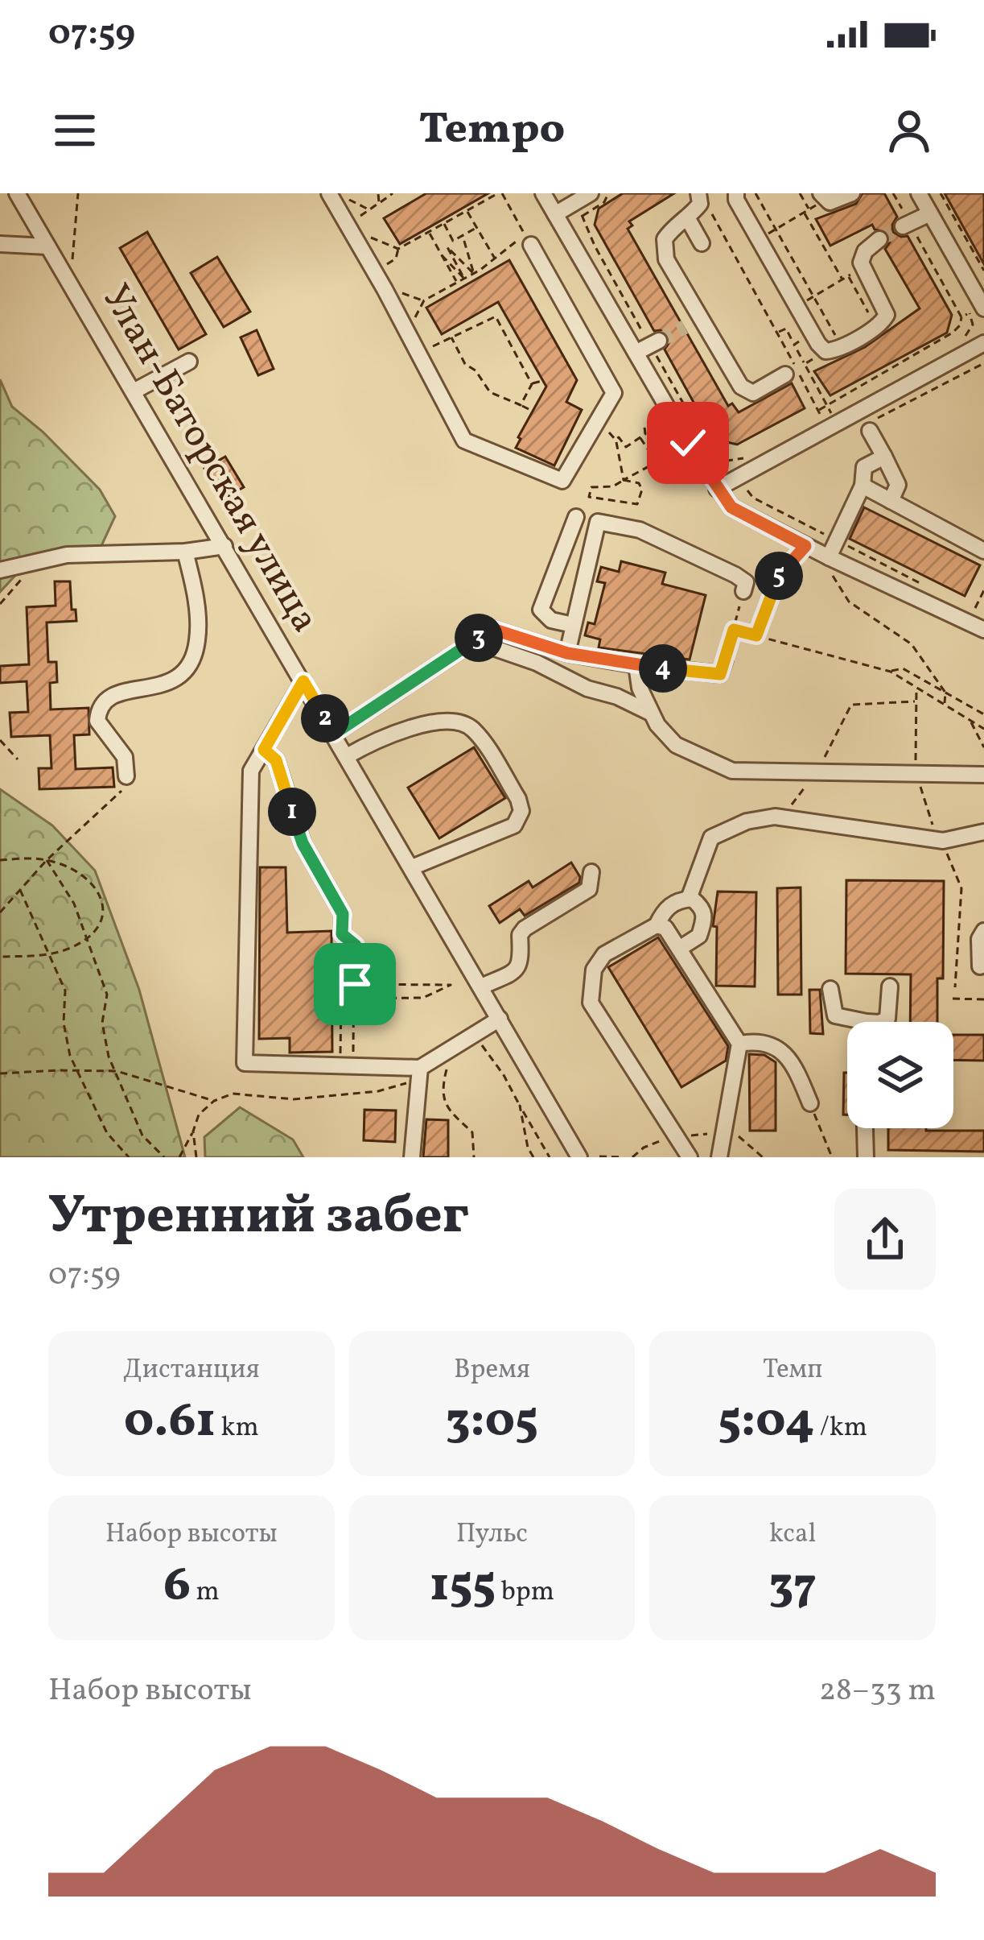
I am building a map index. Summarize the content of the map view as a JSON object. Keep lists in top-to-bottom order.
{
  "streets": {
    "street": ["Улан-Баторская улица"]
  },
  "page": {
    "status": "07:59",
    "header": "Tempo",
    "pins": [
      "5",
      "3",
      "4",
      "2",
      "1"
    ],
    "heading": ["Утренний забег", "07:59"],
    "stats": [
      ["Дистанция", "0.61 km"],
      ["Время", "3:05"],
      ["Темп", "5:04 /km"],
      ["Набор высоты", "6 m"],
      ["Пульс", "155 bpm"],
      ["kcal", "37"]
    ],
    "chart": ["Набор высоты", "28–33 m"]
  }
}
